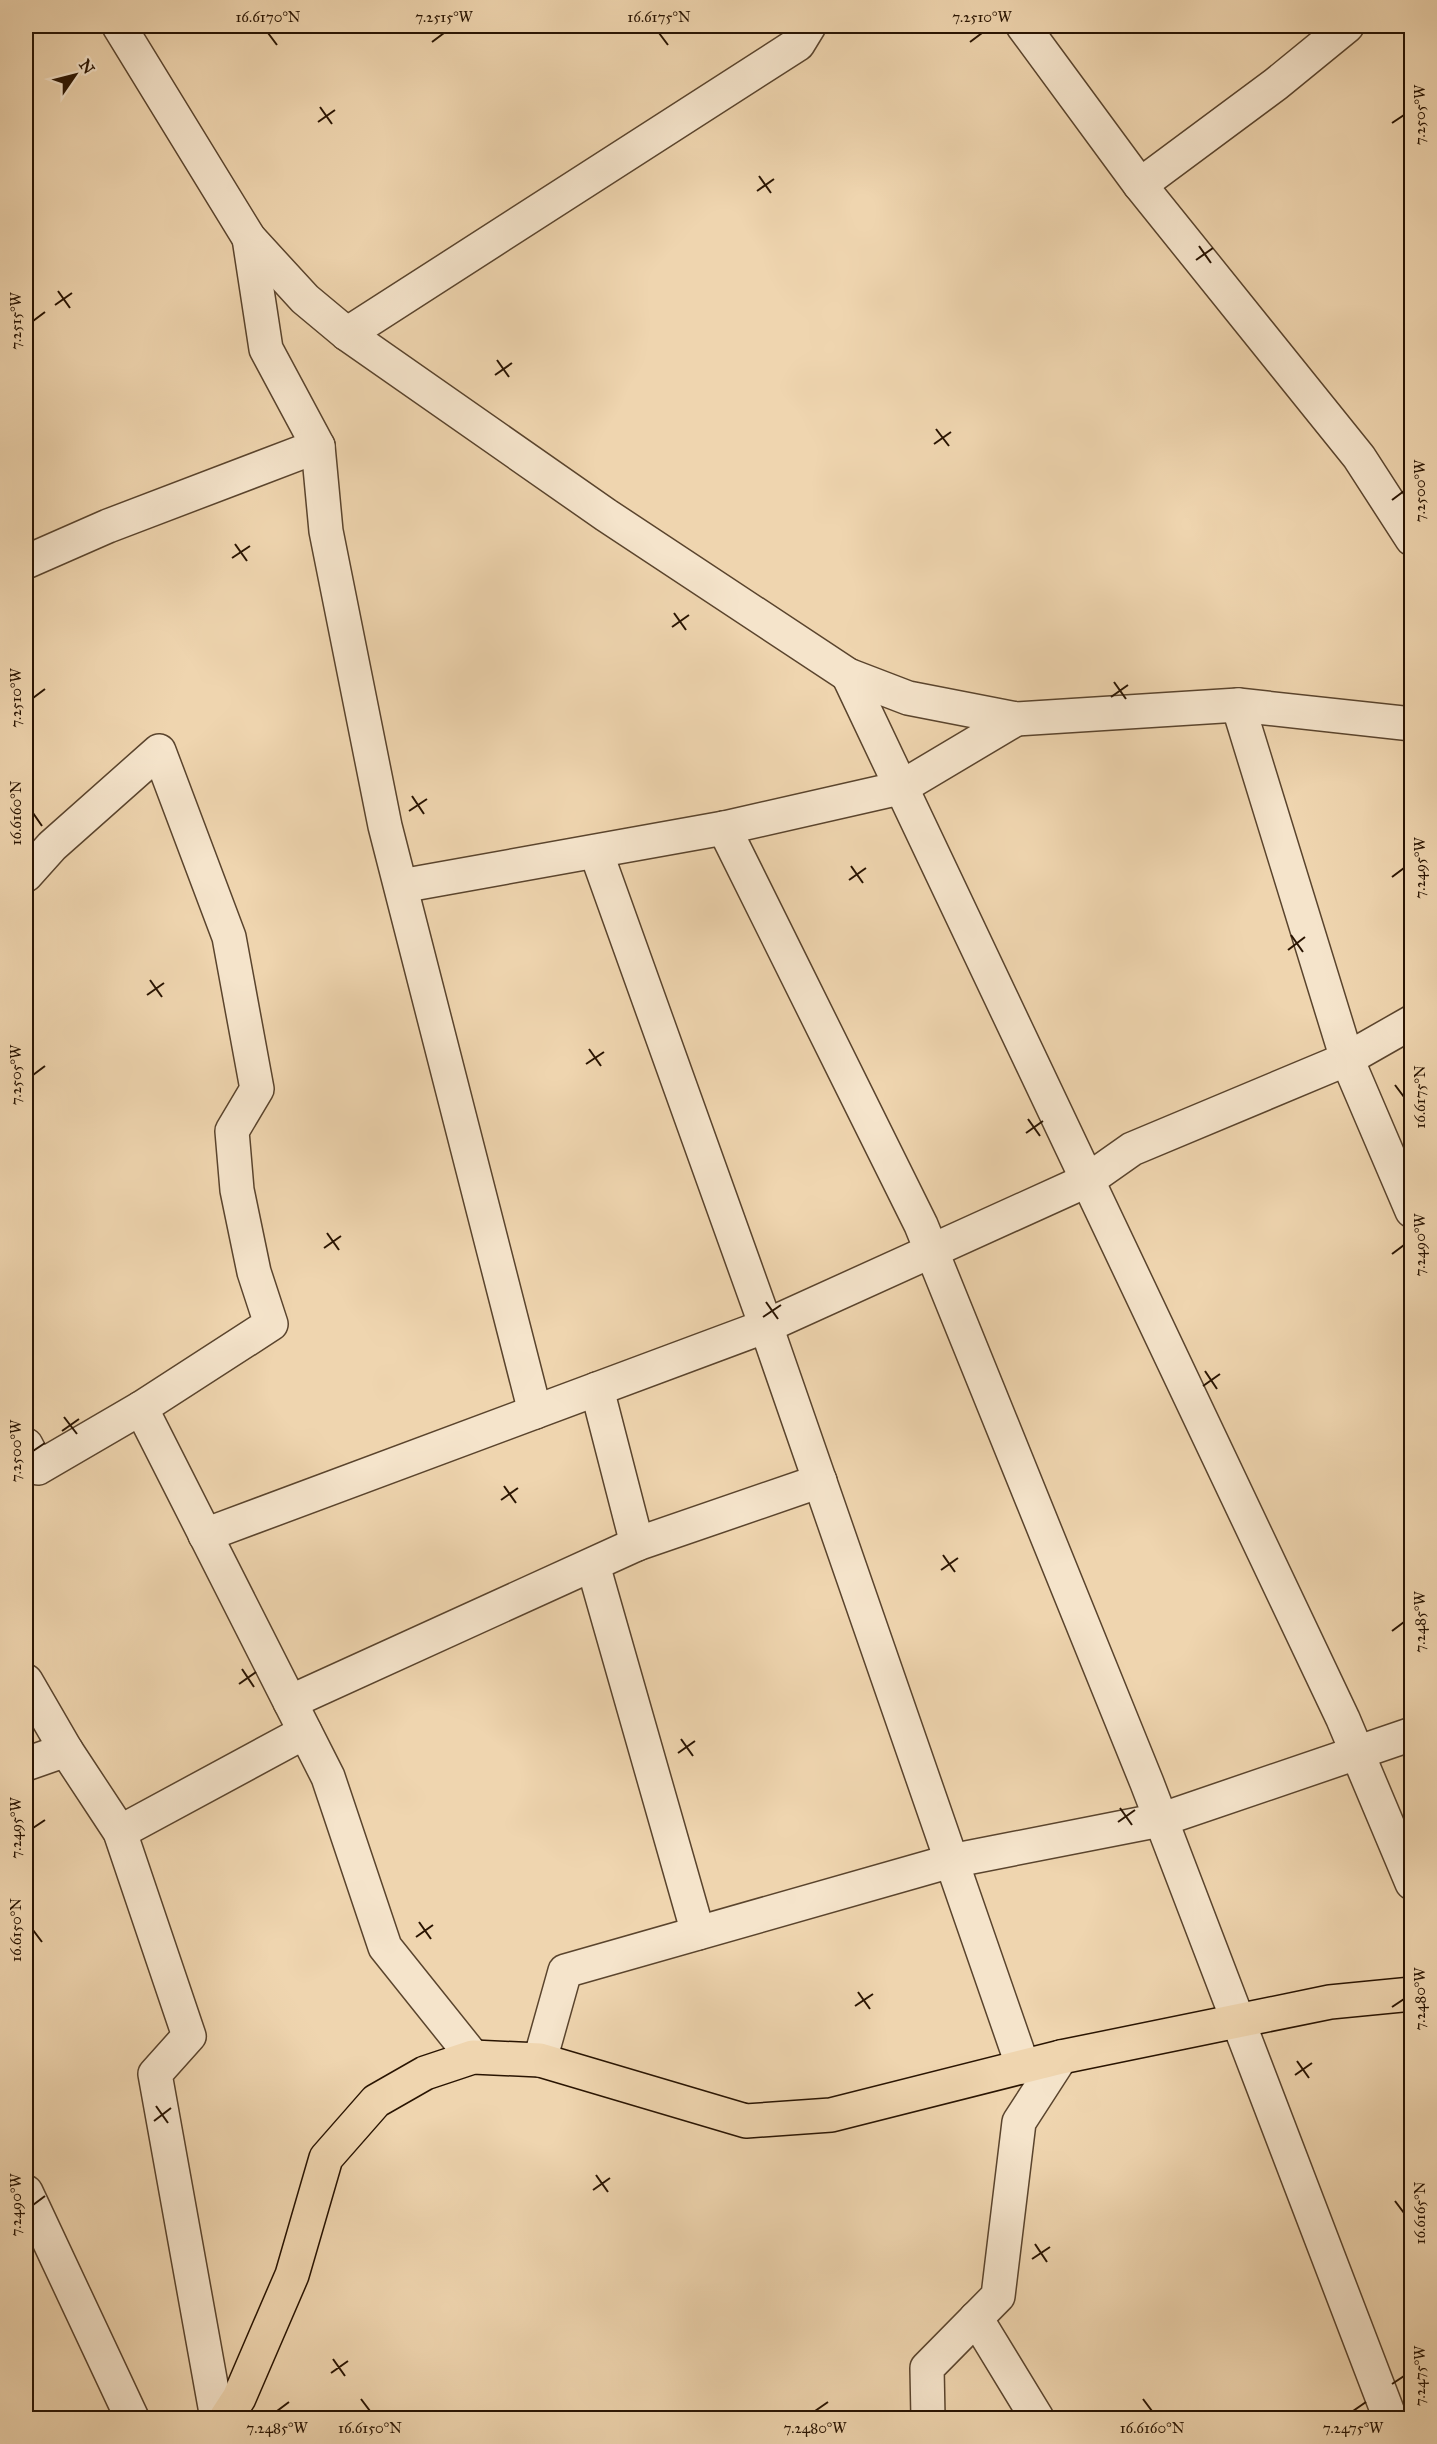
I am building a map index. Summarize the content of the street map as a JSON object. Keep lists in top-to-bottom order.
{
  "north": "top right",
  "coordinates": [
    "16.6170°N",
    "7.2515°W",
    "16.6175°N",
    "7.2510°W",
    "7.2505°W",
    "7.2500°W",
    "16.6160°N",
    "7.2495°W",
    "7.2490°W",
    "7.2485°W",
    "16.6150°N",
    "7.2480°W",
    "16.6165°N",
    "7.2475°W"
  ]
}
